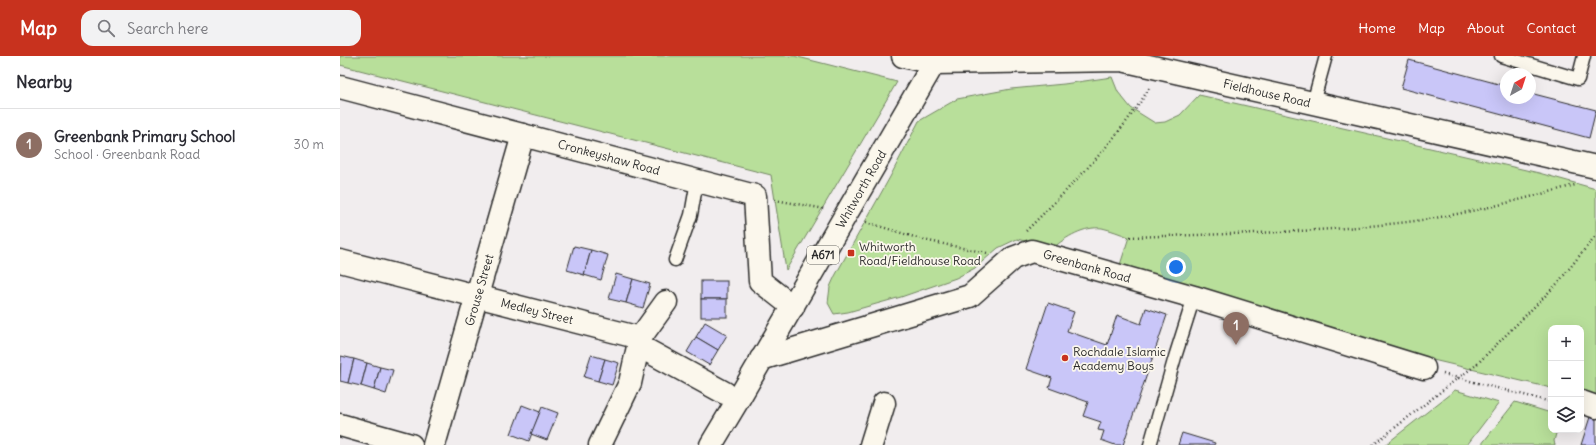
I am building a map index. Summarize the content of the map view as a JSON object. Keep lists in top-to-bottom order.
{
  "streets": {
    "street": [
      "Fieldhouse Road",
      "Cronkeyshaw Road",
      "Whitworth Road",
      "A671",
      "Greenbank Road",
      "Grouse Street",
      "Medley Street"
    ]
  },
  "crossings": [
    ["Fieldhouse Road", "Whitworth Road"],
    ["Cronkeyshaw Road", "Grouse Street"],
    ["Whitworth Road", "Greenbank Road"],
    ["Grouse Street", "Medley Street"]
  ],
  "places": {
    "transit": ["Whitworth Road/Fieldhouse Road"],
    "other": ["Rochdale Islamic Academy Boys"]
  },
  "north": "top right",
  "page": {
    "header": "Map",
    "search": "Search here",
    "nav": [
      "Home",
      "Map",
      "About",
      "Contact"
    ],
    "heading": "Nearby",
    "list": [
      {
        "mark": "1",
        "name": "Greenbank Primary School",
        "note": "School · Greenbank Road",
        "value": "30 m"
      }
    ],
    "pins": "1",
    "map_buttons": ["+", "−"]
  }
}
